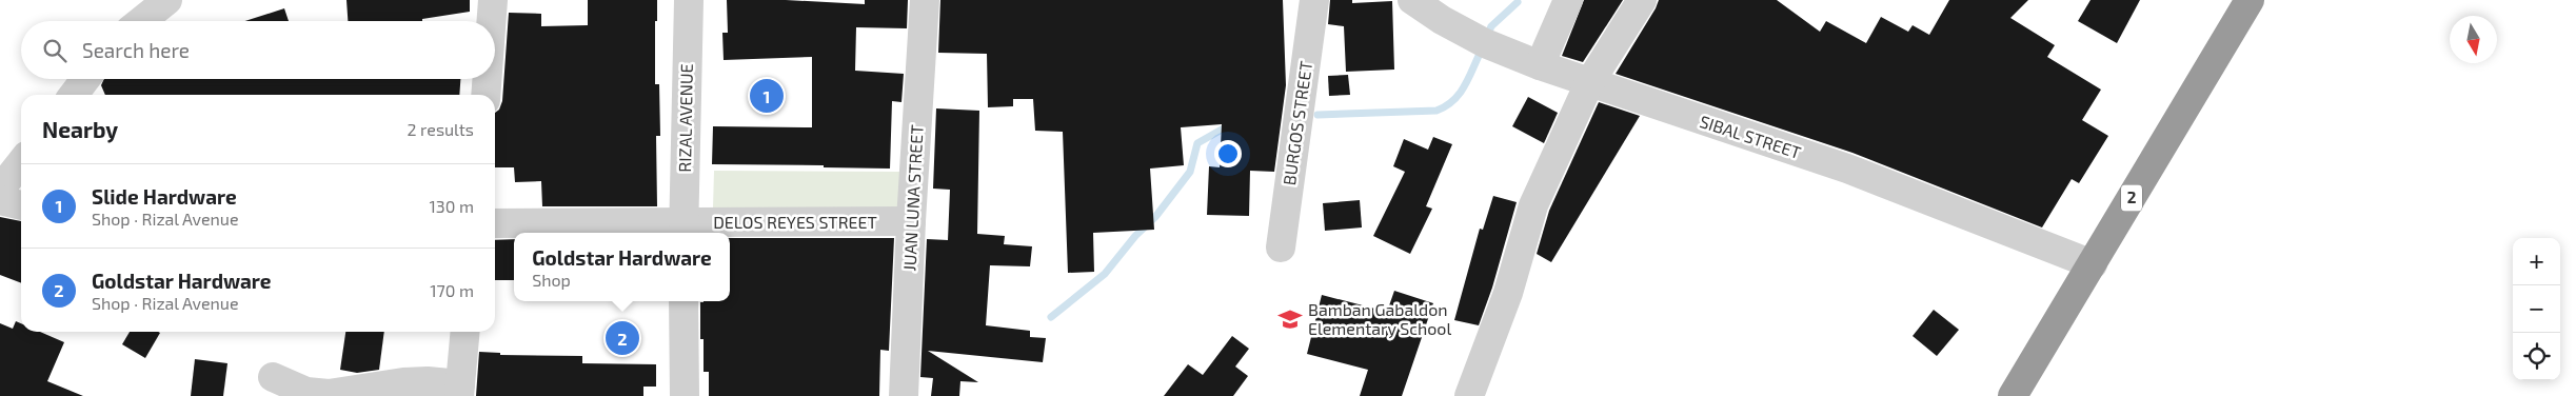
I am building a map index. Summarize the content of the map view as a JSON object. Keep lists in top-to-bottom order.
{
  "streets": {
    "highway": ["2"],
    "street": [
      "RIZAL AVENUE",
      "BURGOS STREET",
      "SIBAL STREET",
      "JUAN LUNA STREET",
      "DELOS REYES STREET"
    ]
  },
  "crossings": [
    ["RIZAL AVENUE", "DELOS REYES STREET"],
    ["SIBAL STREET", "2"],
    ["JUAN LUNA STREET", "DELOS REYES STREET"]
  ],
  "places": {
    "school or university": ["Bamban Gabaldon Elementary School"]
  },
  "north": "bottom",
  "page": {
    "search": "Search here",
    "pins": ["1", "2"],
    "heading": ["Nearby", "2 results"],
    "list": [
      {
        "mark": "1",
        "name": "Slide Hardware",
        "note": "Shop · Rizal Avenue",
        "value": "130 m"
      },
      {
        "mark": "2",
        "name": "Goldstar Hardware",
        "note": "Shop · Rizal Avenue",
        "value": "170 m"
      }
    ],
    "popup": ["Goldstar Hardware", "Shop"],
    "map_buttons": ["+", "−"]
  }
}
